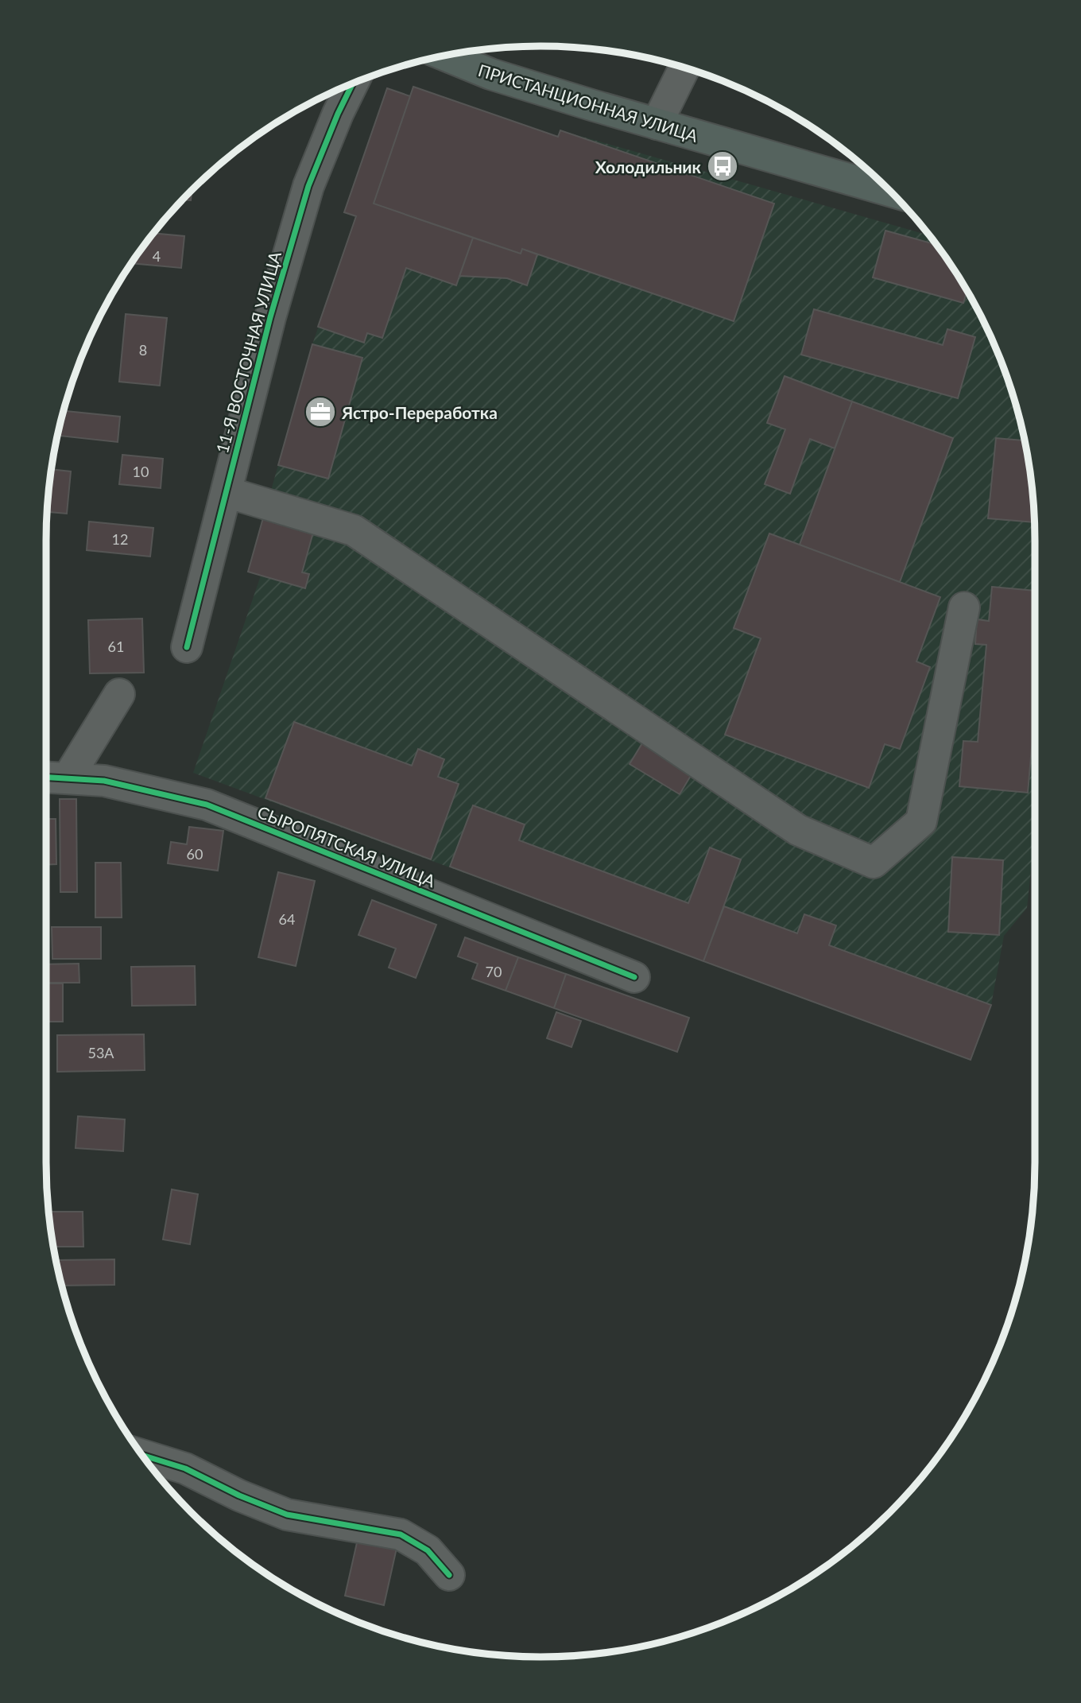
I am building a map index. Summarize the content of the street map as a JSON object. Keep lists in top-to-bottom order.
{
  "streets": {
    "main road": ["ПРИСТАНЦИОННАЯ УЛИЦА"],
    "street": ["11-Я ВОСТОЧНАЯ УЛИЦА", "СЫРОПЯТСКАЯ УЛИЦА"]
  },
  "places": {
    "bus stop": ["Холодильник"],
    "office": ["Ястро-Переработка"]
  },
  "house_numbers": [
    "4",
    "8",
    "10",
    "12",
    "61",
    "60",
    "64",
    "70",
    "53А"
  ]
}
